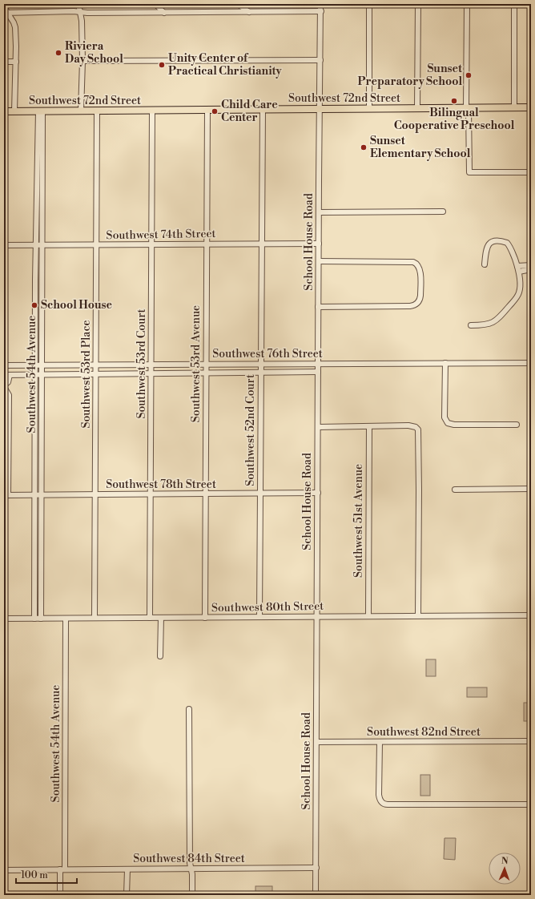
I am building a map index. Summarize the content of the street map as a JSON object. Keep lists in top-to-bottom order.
{
  "streets": {
    "main road": ["Southwest 72nd Street"],
    "street": [
      "Southwest 74th Street",
      "School House Road",
      "Southwest 76th Street",
      "Southwest 53rd Court",
      "Southwest 53rd Avenue",
      "Southwest 54th Avenue",
      "Southwest 53rd Place",
      "Southwest 52nd Court",
      "Southwest 78th Street",
      "Southwest 51st Avenue",
      "Southwest 80th Street",
      "Southwest 82nd Street",
      "Southwest 84th Street"
    ]
  },
  "crossings": [
    ["Southwest 72nd Street", "School House Road"],
    ["Southwest 72nd Street", "Southwest 53rd Court"],
    ["Southwest 72nd Street", "Southwest 53rd Avenue"],
    ["Southwest 72nd Street", "Southwest 54th Avenue"],
    ["Southwest 72nd Street", "Southwest 53rd Place"],
    ["Southwest 72nd Street", "Southwest 52nd Court"],
    ["Southwest 74th Street", "School House Road"],
    ["Southwest 74th Street", "Southwest 53rd Court"],
    ["Southwest 74th Street", "Southwest 53rd Avenue"],
    ["Southwest 74th Street", "Southwest 54th Avenue"],
    ["Southwest 74th Street", "Southwest 53rd Place"],
    ["Southwest 74th Street", "Southwest 52nd Court"],
    ["School House Road", "Southwest 76th Street"],
    ["School House Road", "Southwest 78th Street"],
    ["School House Road", "Southwest 80th Street"],
    ["School House Road", "Southwest 82nd Street"],
    ["School House Road", "Southwest 84th Street"],
    ["Southwest 76th Street", "Southwest 53rd Court"],
    ["Southwest 76th Street", "Southwest 53rd Avenue"],
    ["Southwest 76th Street", "Southwest 54th Avenue"],
    ["Southwest 76th Street", "Southwest 53rd Place"],
    ["Southwest 76th Street", "Southwest 52nd Court"],
    ["Southwest 53rd Court", "Southwest 78th Street"],
    ["Southwest 53rd Court", "Southwest 80th Street"],
    ["Southwest 53rd Avenue", "Southwest 78th Street"],
    ["Southwest 53rd Avenue", "Southwest 80th Street"],
    ["Southwest 54th Avenue", "Southwest 78th Street"],
    ["Southwest 54th Avenue", "Southwest 80th Street"],
    ["Southwest 54th Avenue", "Southwest 84th Street"],
    ["Southwest 53rd Place", "Southwest 78th Street"],
    ["Southwest 53rd Place", "Southwest 80th Street"],
    ["Southwest 52nd Court", "Southwest 78th Street"],
    ["Southwest 52nd Court", "Southwest 80th Street"],
    ["Southwest 51st Avenue", "Southwest 80th Street"]
  ],
  "places": [
    "Riviera Day School",
    "Unity Center of Practical Christianity",
    "Sunset Preparatory School",
    "Bilingual Cooperative Preschool",
    "Child Care Center",
    "Sunset Elementary School",
    "School House"
  ],
  "scale_bar": "100 m",
  "north": "top"
}
